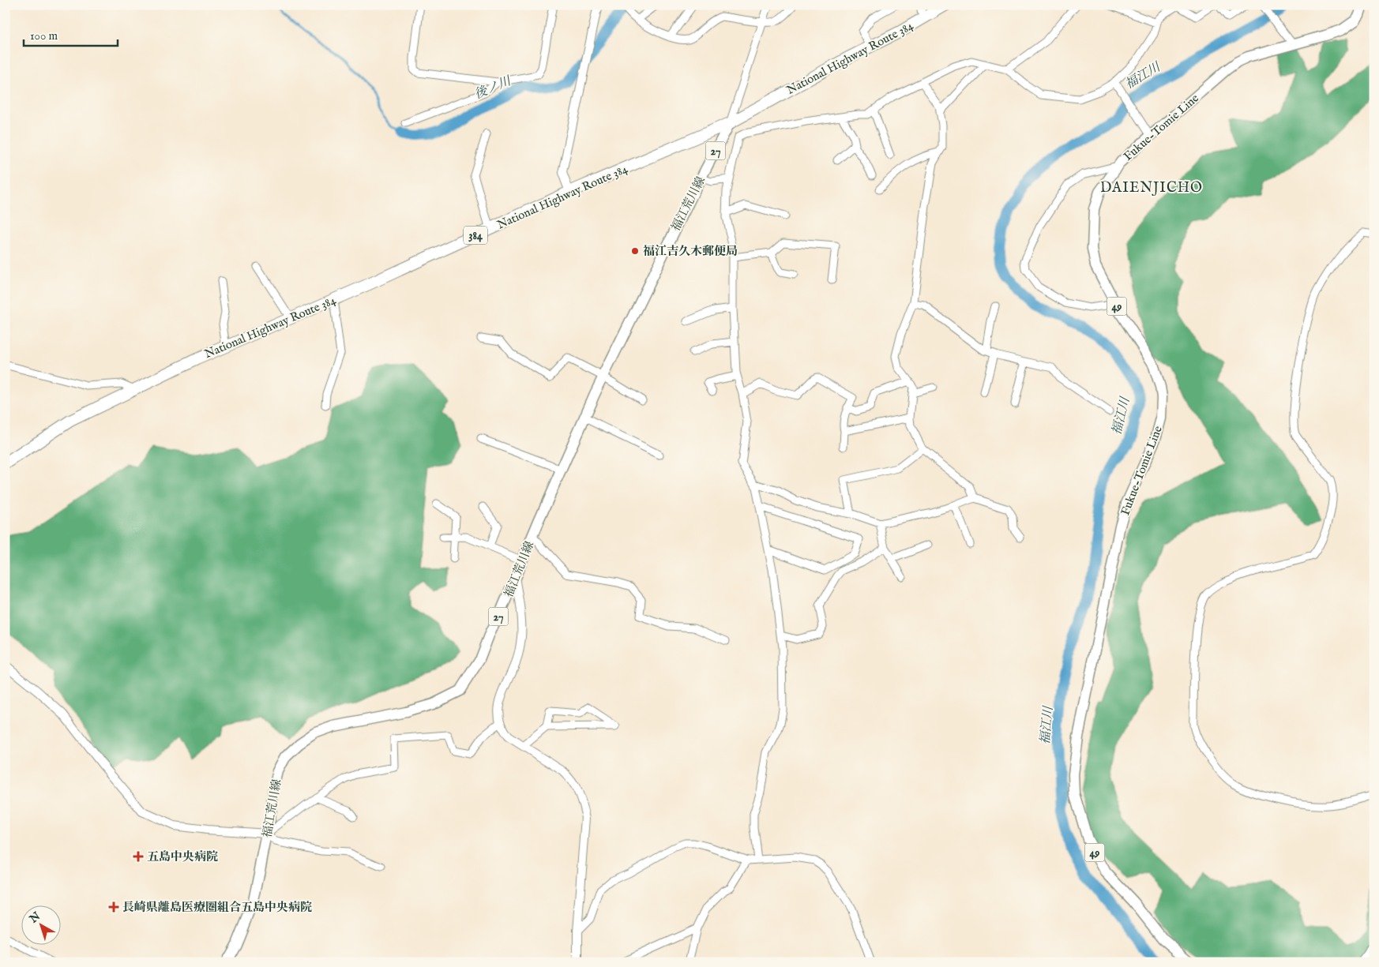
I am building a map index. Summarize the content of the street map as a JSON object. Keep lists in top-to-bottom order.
{
  "streets": {
    "highway": ["National Highway Route 384", "384"],
    "main road": [
      "Fukue-Tomie Line",
      "27",
      "福江荒川線",
      "49"
    ]
  },
  "crossings": [
    ["National Highway Route 384", "福江荒川線"]
  ],
  "districts": ["DAIENJICHO"],
  "water": ["福江川", "後ノ川"],
  "places": {
    "other": ["福江吉久木郵便局"],
    "health": ["五島中央病院", "長崎県離島医療圏組合五島中央病院"]
  },
  "scale_bar": "100 m",
  "north": "top left"
}
